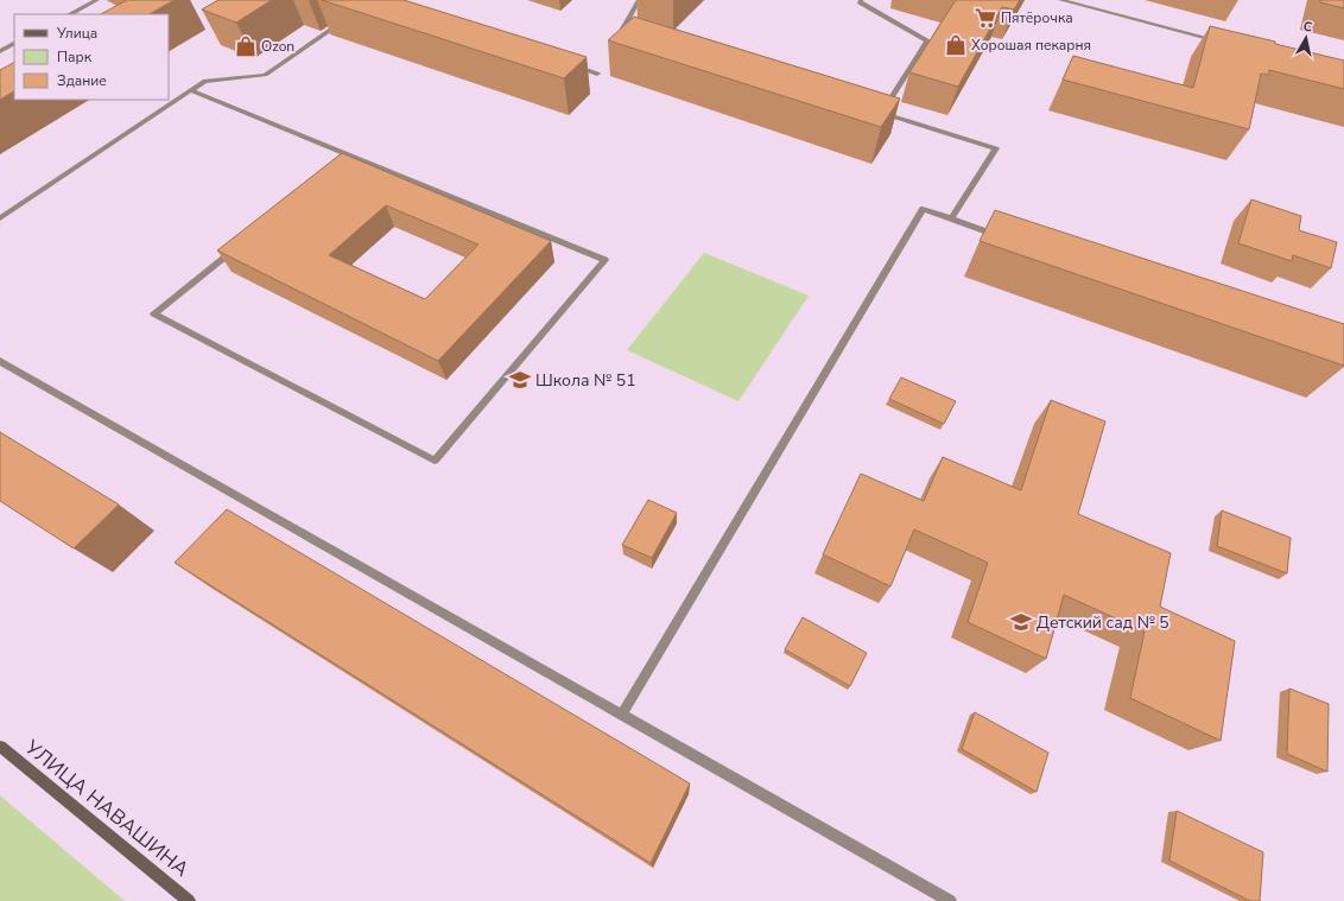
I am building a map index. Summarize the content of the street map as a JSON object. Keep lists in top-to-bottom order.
{
  "streets": {
    "main road": ["УЛИЦА НАВАШИНА"]
  },
  "places": {
    "supermarket": ["Пятёрочка"],
    "shop": ["Хорошая пекарня", "Ozon"],
    "school or university": ["Школа № 51", "Детский сад № 5"]
  },
  "legend": ["Улица", "Парк", "Здание"],
  "north": "top"
}
